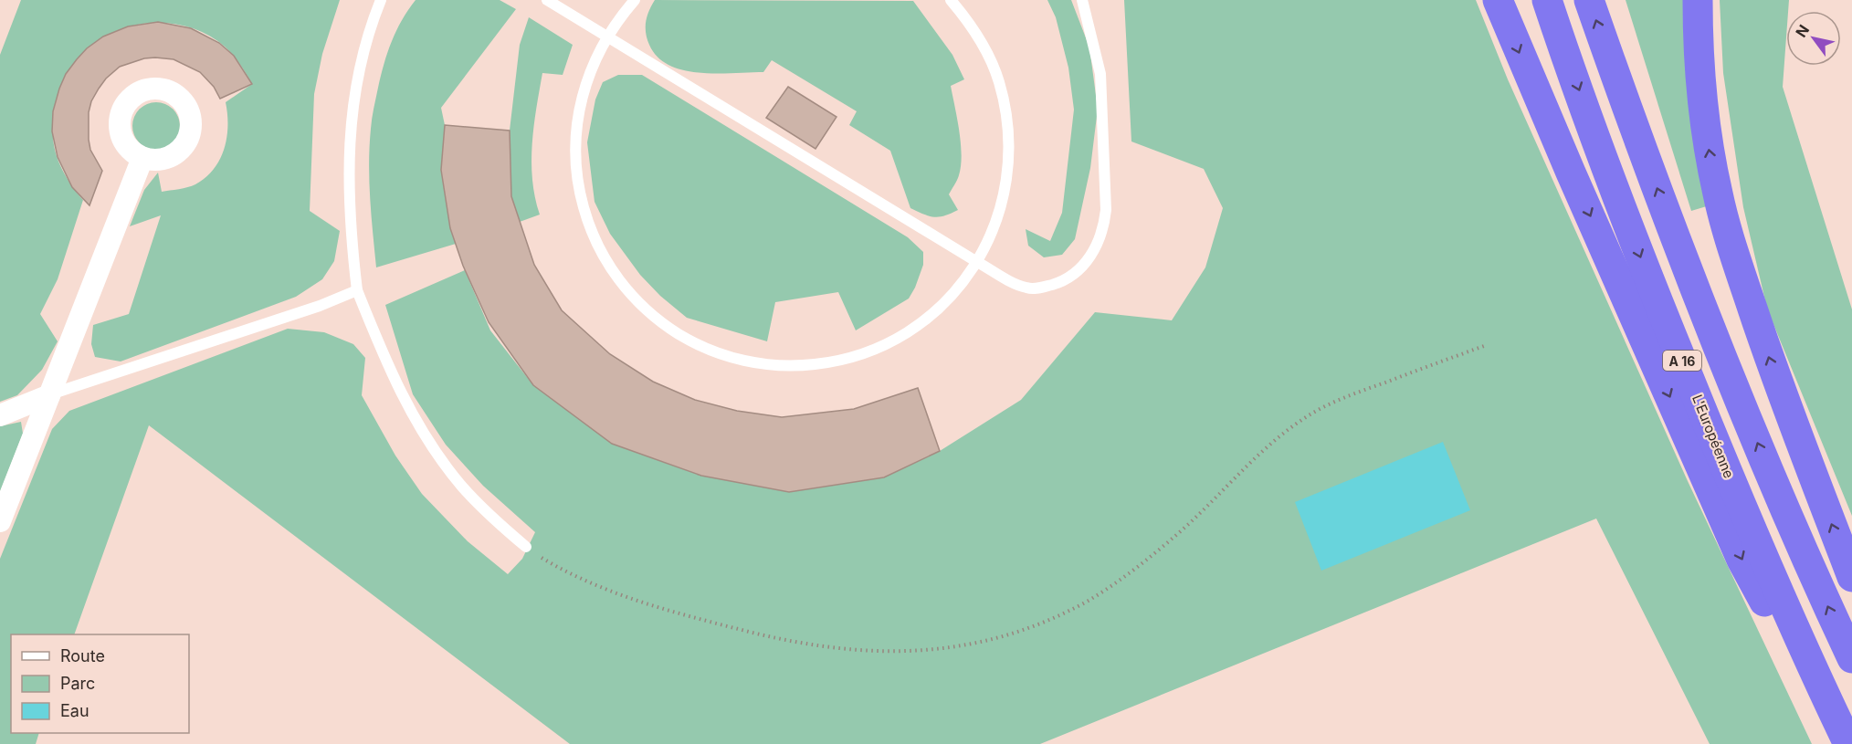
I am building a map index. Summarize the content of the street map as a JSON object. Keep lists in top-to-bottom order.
{
  "streets": {
    "highway": ["A 16", "L'Européenne"]
  },
  "legend": ["Route", "Parc", "Eau"],
  "north": "top left"
}
